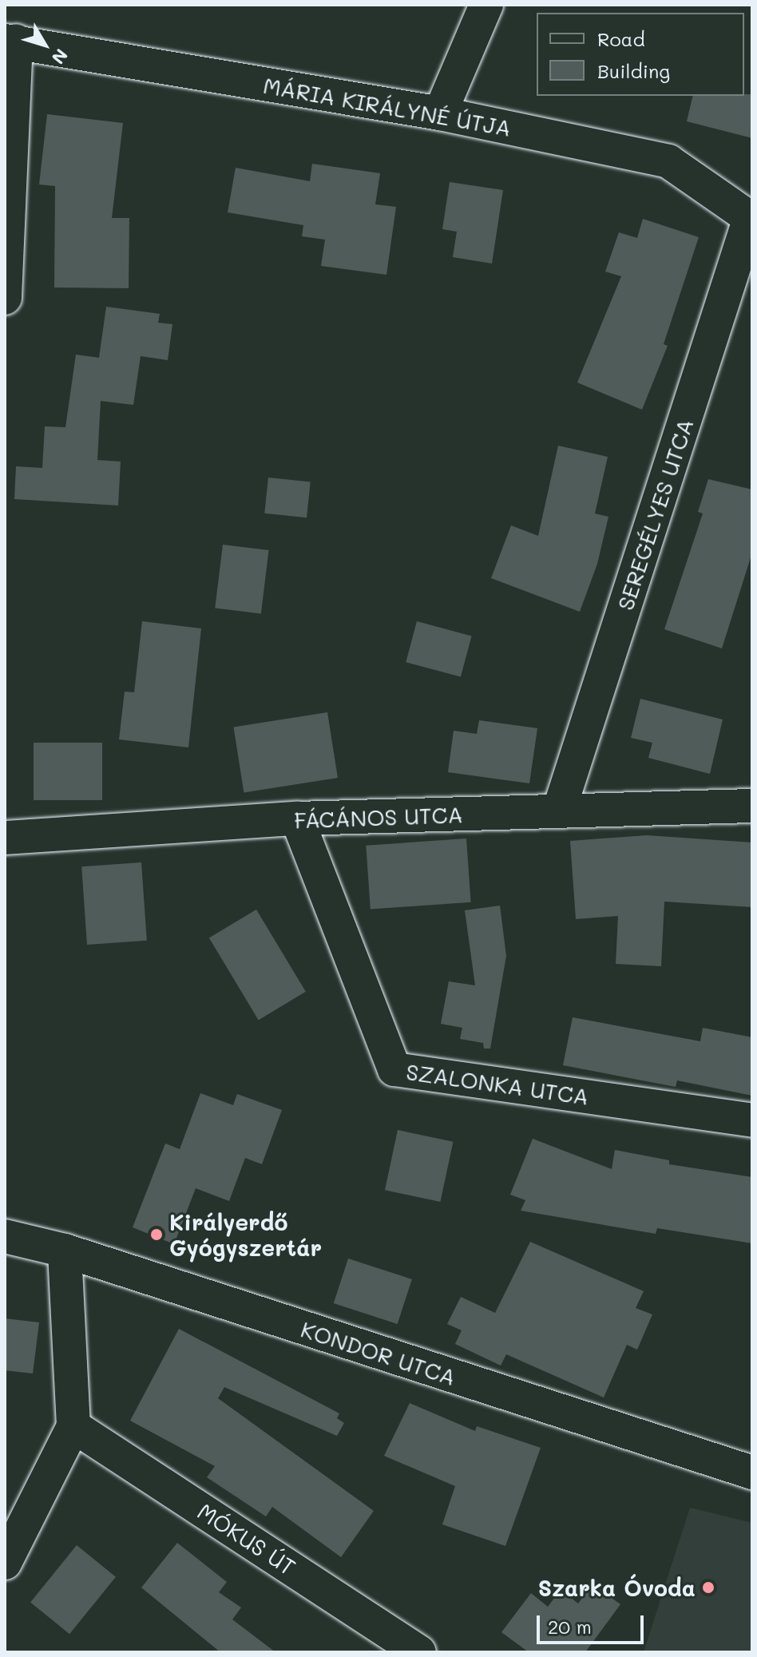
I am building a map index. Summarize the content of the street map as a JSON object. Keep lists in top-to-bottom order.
{
  "streets": {
    "street": [
      "MÁRIA KIRÁLYNÉ ÚTJA",
      "SEREGÉLYES UTCA",
      "FÁCÁNOS UTCA",
      "SZALONKA UTCA",
      "KONDOR UTCA",
      "MÓKUS ÚT"
    ]
  },
  "crossings": [
    ["MÁRIA KIRÁLYNÉ ÚTJA", "SEREGÉLYES UTCA"],
    ["SEREGÉLYES UTCA", "FÁCÁNOS UTCA"],
    ["FÁCÁNOS UTCA", "SZALONKA UTCA"]
  ],
  "places": ["Királyerdő Gyógyszertár", "Szarka Óvoda"],
  "legend": ["Road", "Building"],
  "scale_bar": "20 m",
  "north": "bottom right"
}
